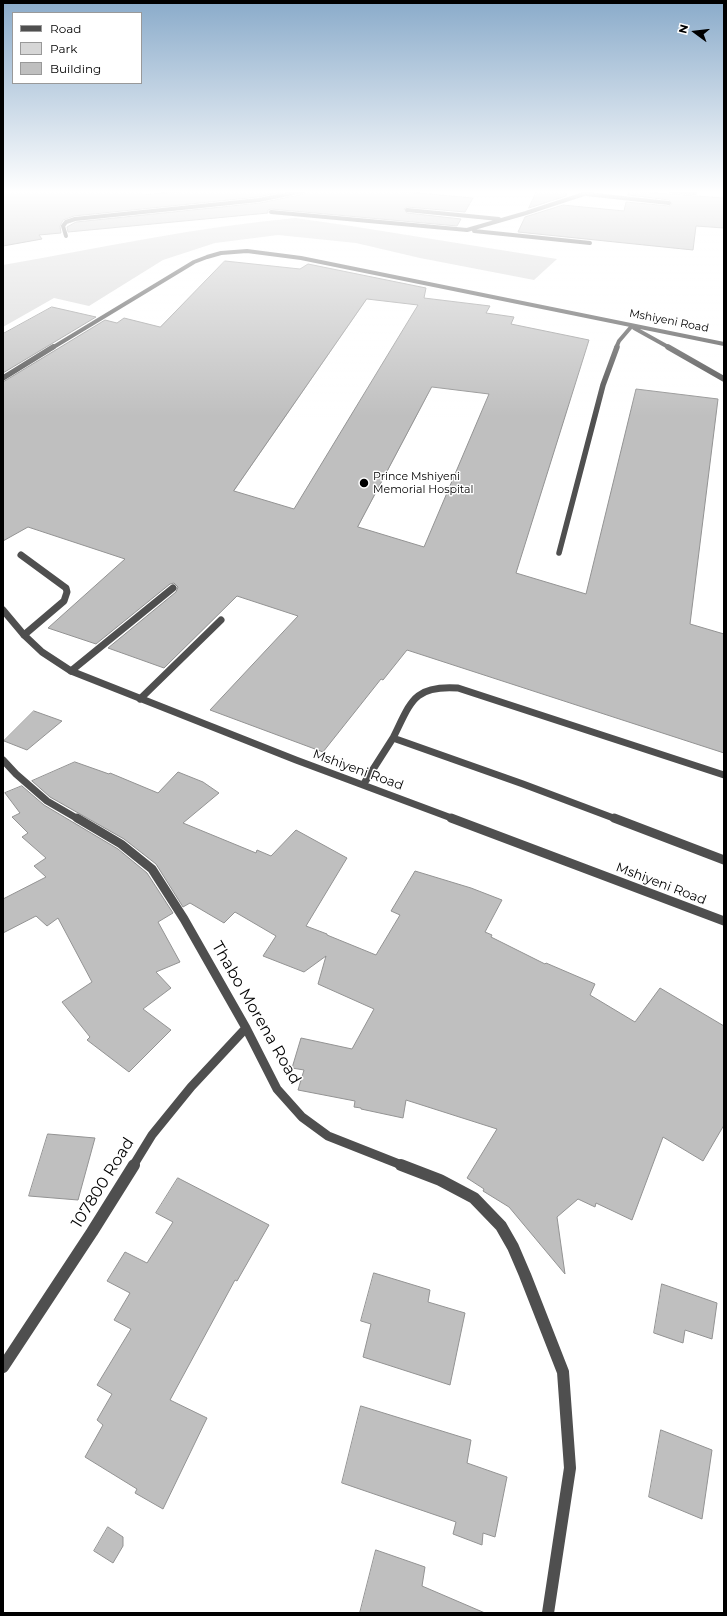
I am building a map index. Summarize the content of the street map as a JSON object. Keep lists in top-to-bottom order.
{
  "streets": {
    "street": ["Mshiyeni Road", "Thabo Morena Road", "107800 Road"]
  },
  "crossings": [
    ["Thabo Morena Road", "107800 Road"]
  ],
  "places": ["Prince Mshiyeni Memorial Hospital"],
  "legend": ["Road", "Park", "Building"],
  "north": "left"
}
